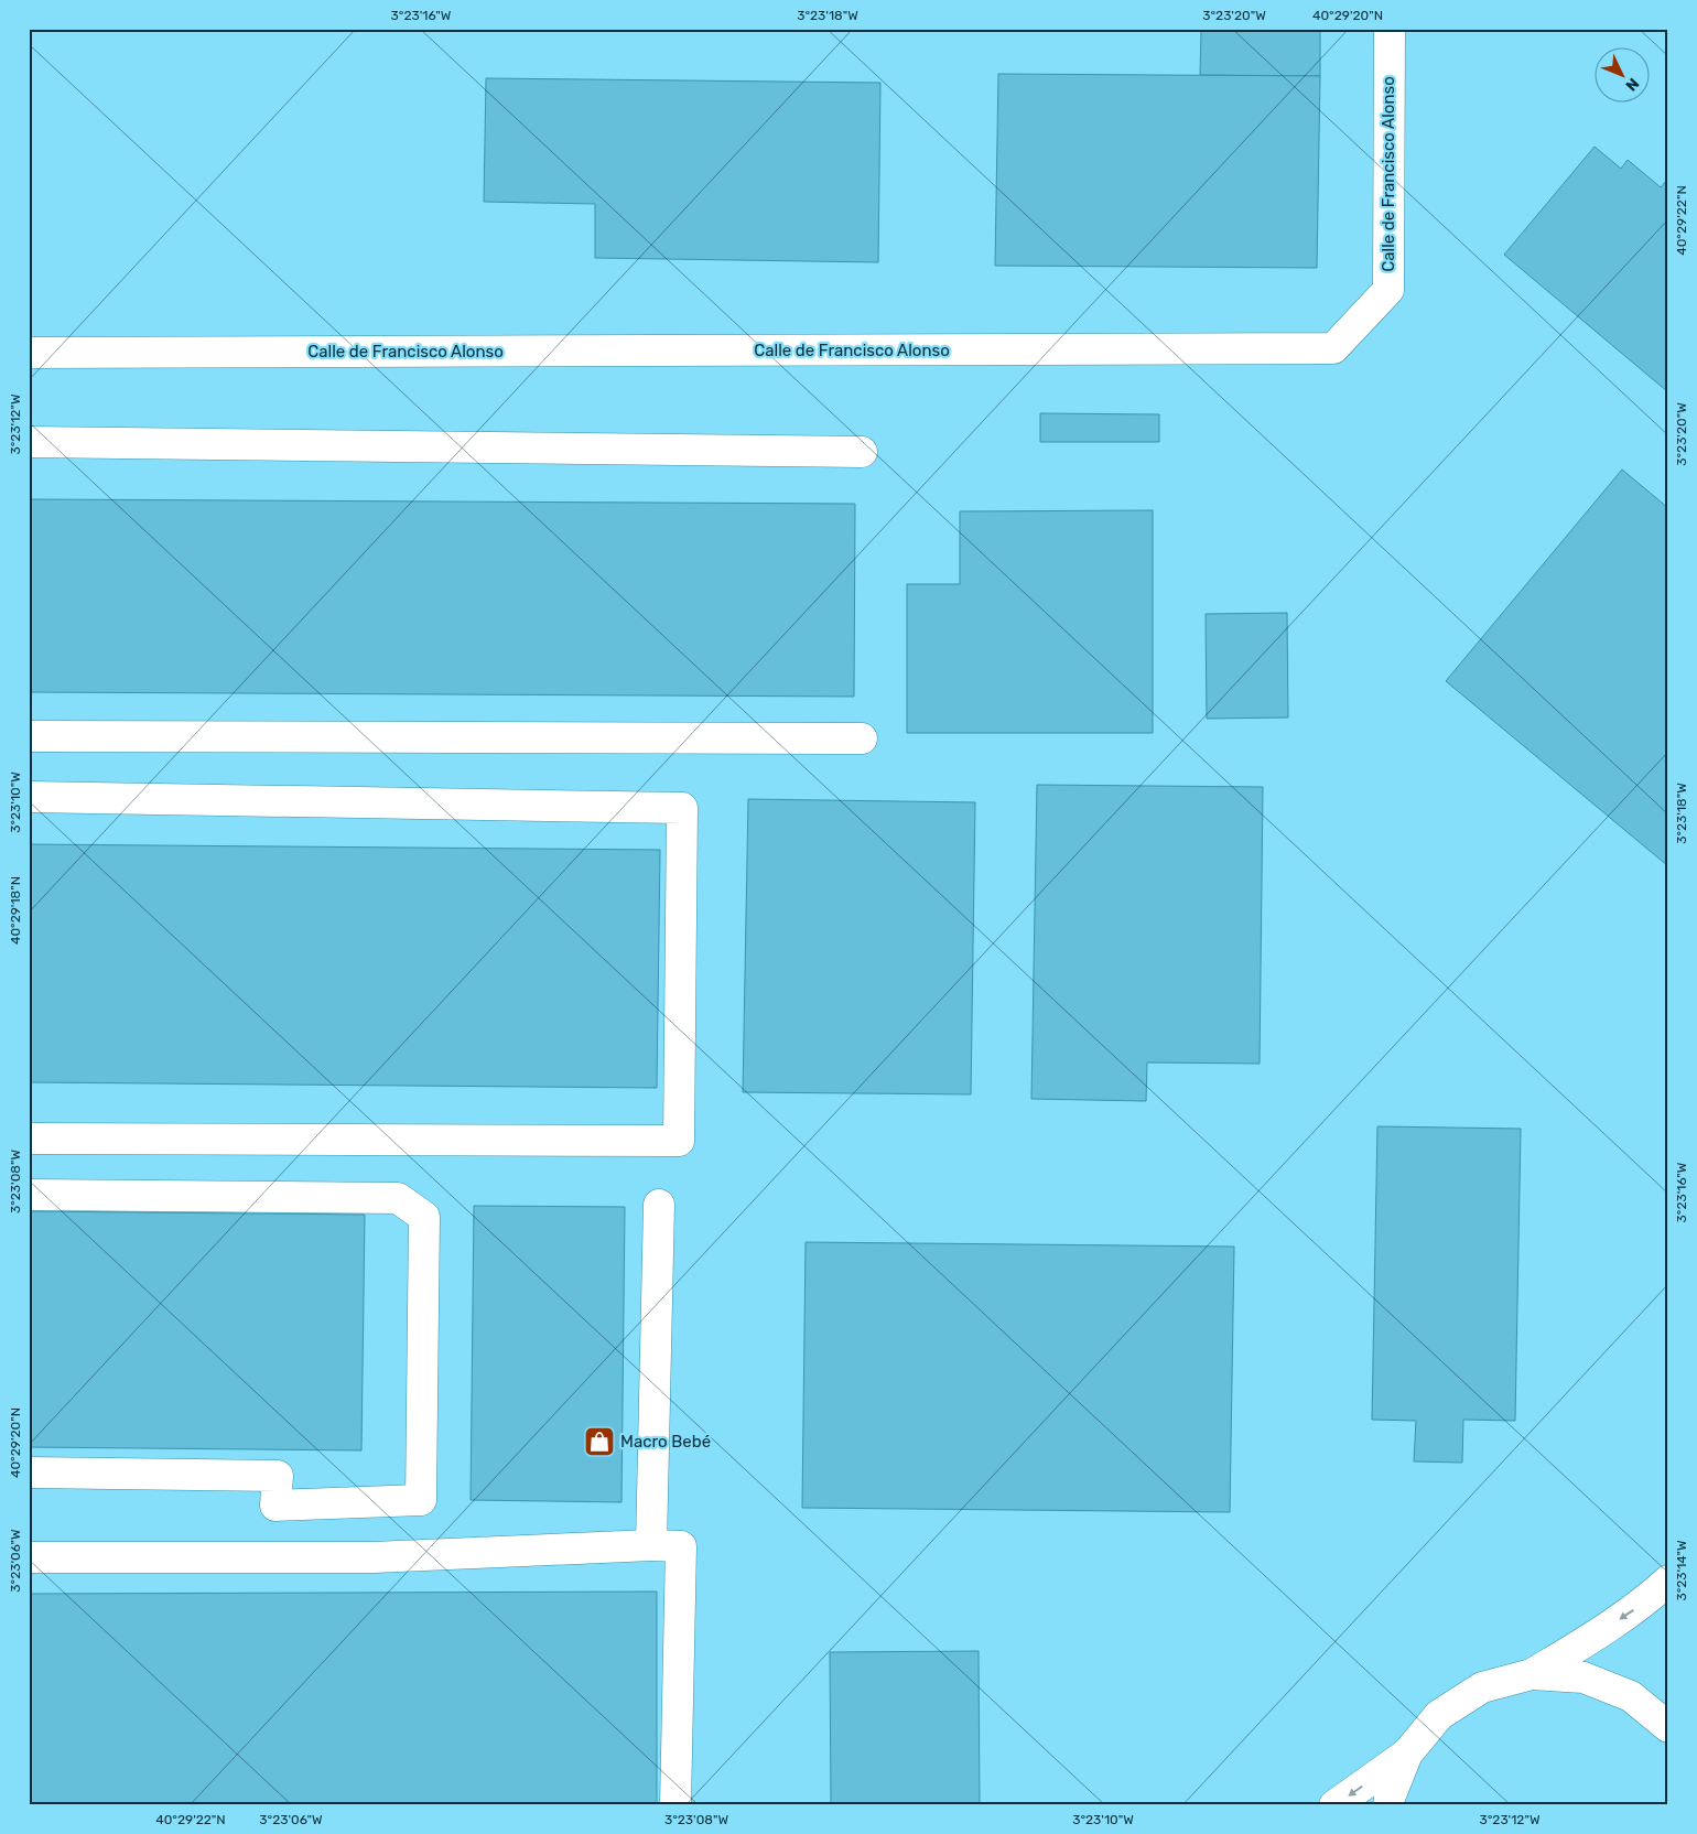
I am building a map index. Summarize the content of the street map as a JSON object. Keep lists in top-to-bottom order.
{
  "streets": {
    "street": ["Calle de Francisco Alonso"]
  },
  "places": {
    "shop": ["Macro Bebé"]
  },
  "north": "bottom right",
  "coordinates": [
    "3°23'16\"W",
    "3°23'18\"W",
    "3°23'20\"W",
    "40°29'20\"N",
    "40°29'22\"N",
    "3°23'12\"W",
    "3°23'10\"W",
    "40°29'18\"N",
    "3°23'08\"W",
    "3°23'06\"W",
    "3°23'14\"W"
  ]
}
